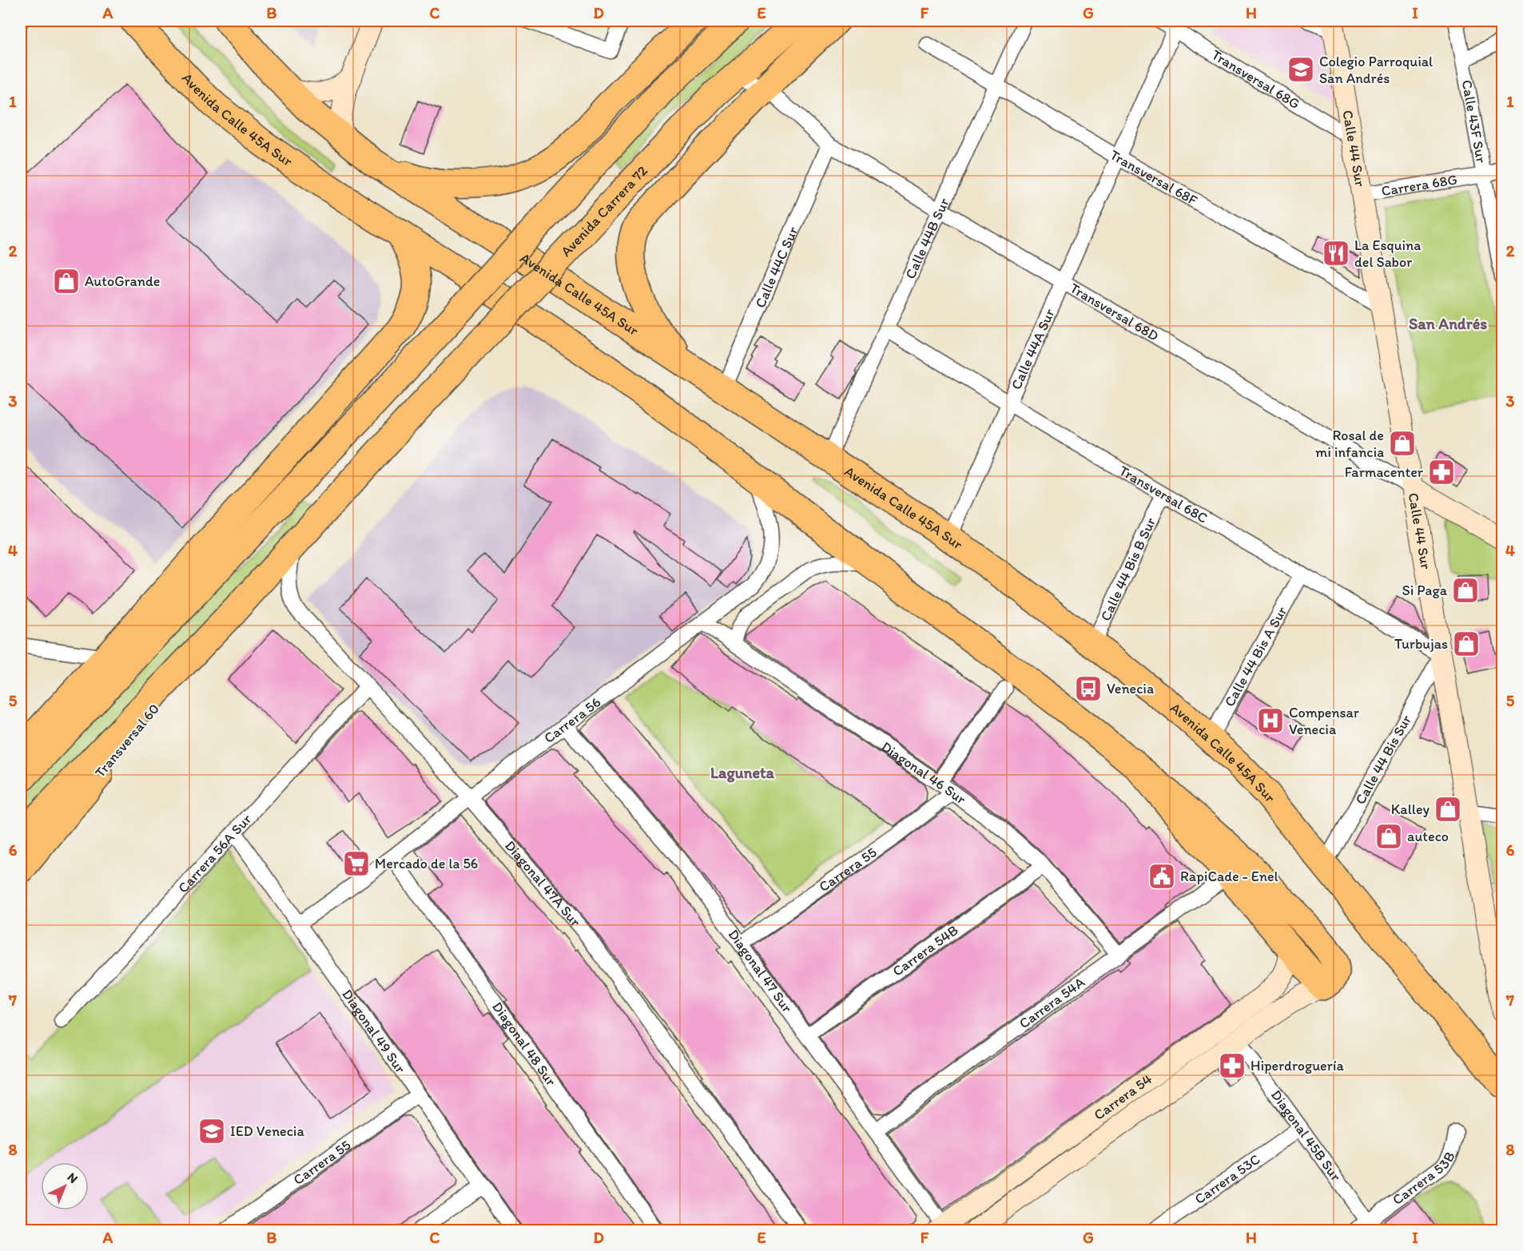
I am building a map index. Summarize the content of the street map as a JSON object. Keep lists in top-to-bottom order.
{
  "streets": {
    "highway": ["Avenida Calle 45A Sur", "Avenida Carrera 72", "Transversal 60"],
    "street": [
      "Transversal 68G",
      "Calle 43F Sur",
      "Calle 44 Sur",
      "Transversal 68F",
      "Carrera 68G",
      "Calle 44B Sur",
      "Calle 44C Sur",
      "Transversal 68D",
      "Calle 44A Sur",
      "Transversal 68C",
      "Calle 44 Bis B Sur",
      "Calle 44 Bis A Sur",
      "Carrera 56",
      "Calle 44 Bis Sur",
      "Diagonal 46 Sur",
      "Carrera 56A Sur",
      "Carrera 55",
      "Diagonal 47A Sur",
      "Carrera 54B",
      "Diagonal 47 Sur",
      "Carrera 54A",
      "Diagonal 49 Sur",
      "Diagonal 48 Sur",
      "Carrera 54",
      "Diagonal 45B Sur",
      "Carrera 53B",
      "Carrera 53C"
    ]
  },
  "crossings": [
    ["Transversal 68G", "Calle 44 Sur"],
    ["Transversal 68G", "Calle 44A Sur"],
    ["Avenida Calle 45A Sur", "Calle 44B Sur"],
    ["Avenida Calle 45A Sur", "Calle 44C Sur"],
    ["Avenida Calle 45A Sur", "Calle 44A Sur"],
    ["Avenida Calle 45A Sur", "Calle 44 Bis B Sur"],
    ["Avenida Calle 45A Sur", "Calle 44 Bis A Sur"],
    ["Avenida Calle 45A Sur", "Carrera 56"],
    ["Avenida Calle 45A Sur", "Calle 44 Bis Sur"],
    ["Avenida Calle 45A Sur", "Carrera 54"],
    ["Calle 43F Sur", "Carrera 68G"],
    ["Calle 44 Sur", "Transversal 68F"],
    ["Calle 44 Sur", "Carrera 68G"],
    ["Calle 44 Sur", "Transversal 68D"],
    ["Calle 44 Sur", "Transversal 68C"],
    ["Calle 44 Sur", "Calle 44 Bis Sur"],
    ["Transversal 68F", "Calle 44B Sur"],
    ["Transversal 68F", "Calle 44A Sur"],
    ["Avenida Carrera 72", "Transversal 68D"],
    ["Avenida Carrera 72", "Transversal 60"],
    ["Calle 44B Sur", "Transversal 68D"],
    ["Calle 44B Sur", "Transversal 68C"],
    ["Calle 44C Sur", "Transversal 68D"],
    ["Transversal 68D", "Calle 44A Sur"],
    ["Calle 44A Sur", "Transversal 68C"],
    ["Transversal 68C", "Calle 44 Bis B Sur"],
    ["Transversal 68C", "Calle 44 Bis A Sur"],
    ["Transversal 68C", "Calle 44 Bis Sur"],
    ["Carrera 56", "Diagonal 46 Sur"],
    ["Carrera 56", "Diagonal 47A Sur"],
    ["Carrera 56", "Diagonal 47 Sur"],
    ["Carrera 56", "Diagonal 49 Sur"],
    ["Carrera 56", "Diagonal 48 Sur"],
    ["Transversal 60", "Diagonal 47A Sur"],
    ["Diagonal 46 Sur", "Carrera 55"],
    ["Diagonal 46 Sur", "Carrera 54B"],
    ["Diagonal 46 Sur", "Carrera 54A"],
    ["Carrera 56A Sur", "Diagonal 47A Sur"],
    ["Carrera 56A Sur", "Diagonal 49 Sur"],
    ["Carrera 55", "Diagonal 47 Sur"],
    ["Carrera 55", "Diagonal 49 Sur"],
    ["Carrera 54B", "Diagonal 47 Sur"],
    ["Diagonal 47 Sur", "Carrera 54A"],
    ["Diagonal 47 Sur", "Carrera 54"],
    ["Carrera 54", "Diagonal 45B Sur"],
    ["Diagonal 45B Sur", "Carrera 53B"],
    ["Diagonal 45B Sur", "Carrera 53C"]
  ],
  "districts": ["San Andrés", "Laguneta"],
  "places": {
    "school or university": ["Colegio Parroquial San Andrés", "IED Venecia"],
    "restaurant": ["La Esquina del Sabor"],
    "shop": [
      "AutoGrande",
      "Rosal de mi infancia",
      "Si Paga",
      "Turbujas",
      "Kalley",
      "auteco"
    ],
    "pharmacy": ["Farmacenter", "Hiperdroguería"],
    "bus stop": ["Venecia"],
    "hospital": ["Compensar Venecia"],
    "supermarket": ["Mercado de la 56"],
    "public building": ["RapiCade - Enel"]
  },
  "north": "top right",
  "grid": {
    "columns": [
      "A",
      "B",
      "C",
      "D",
      "E",
      "F",
      "G",
      "H",
      "I"
    ],
    "rows": [
      "1",
      "2",
      "3",
      "4",
      "5",
      "6",
      "7",
      "8"
    ]
  }
}
